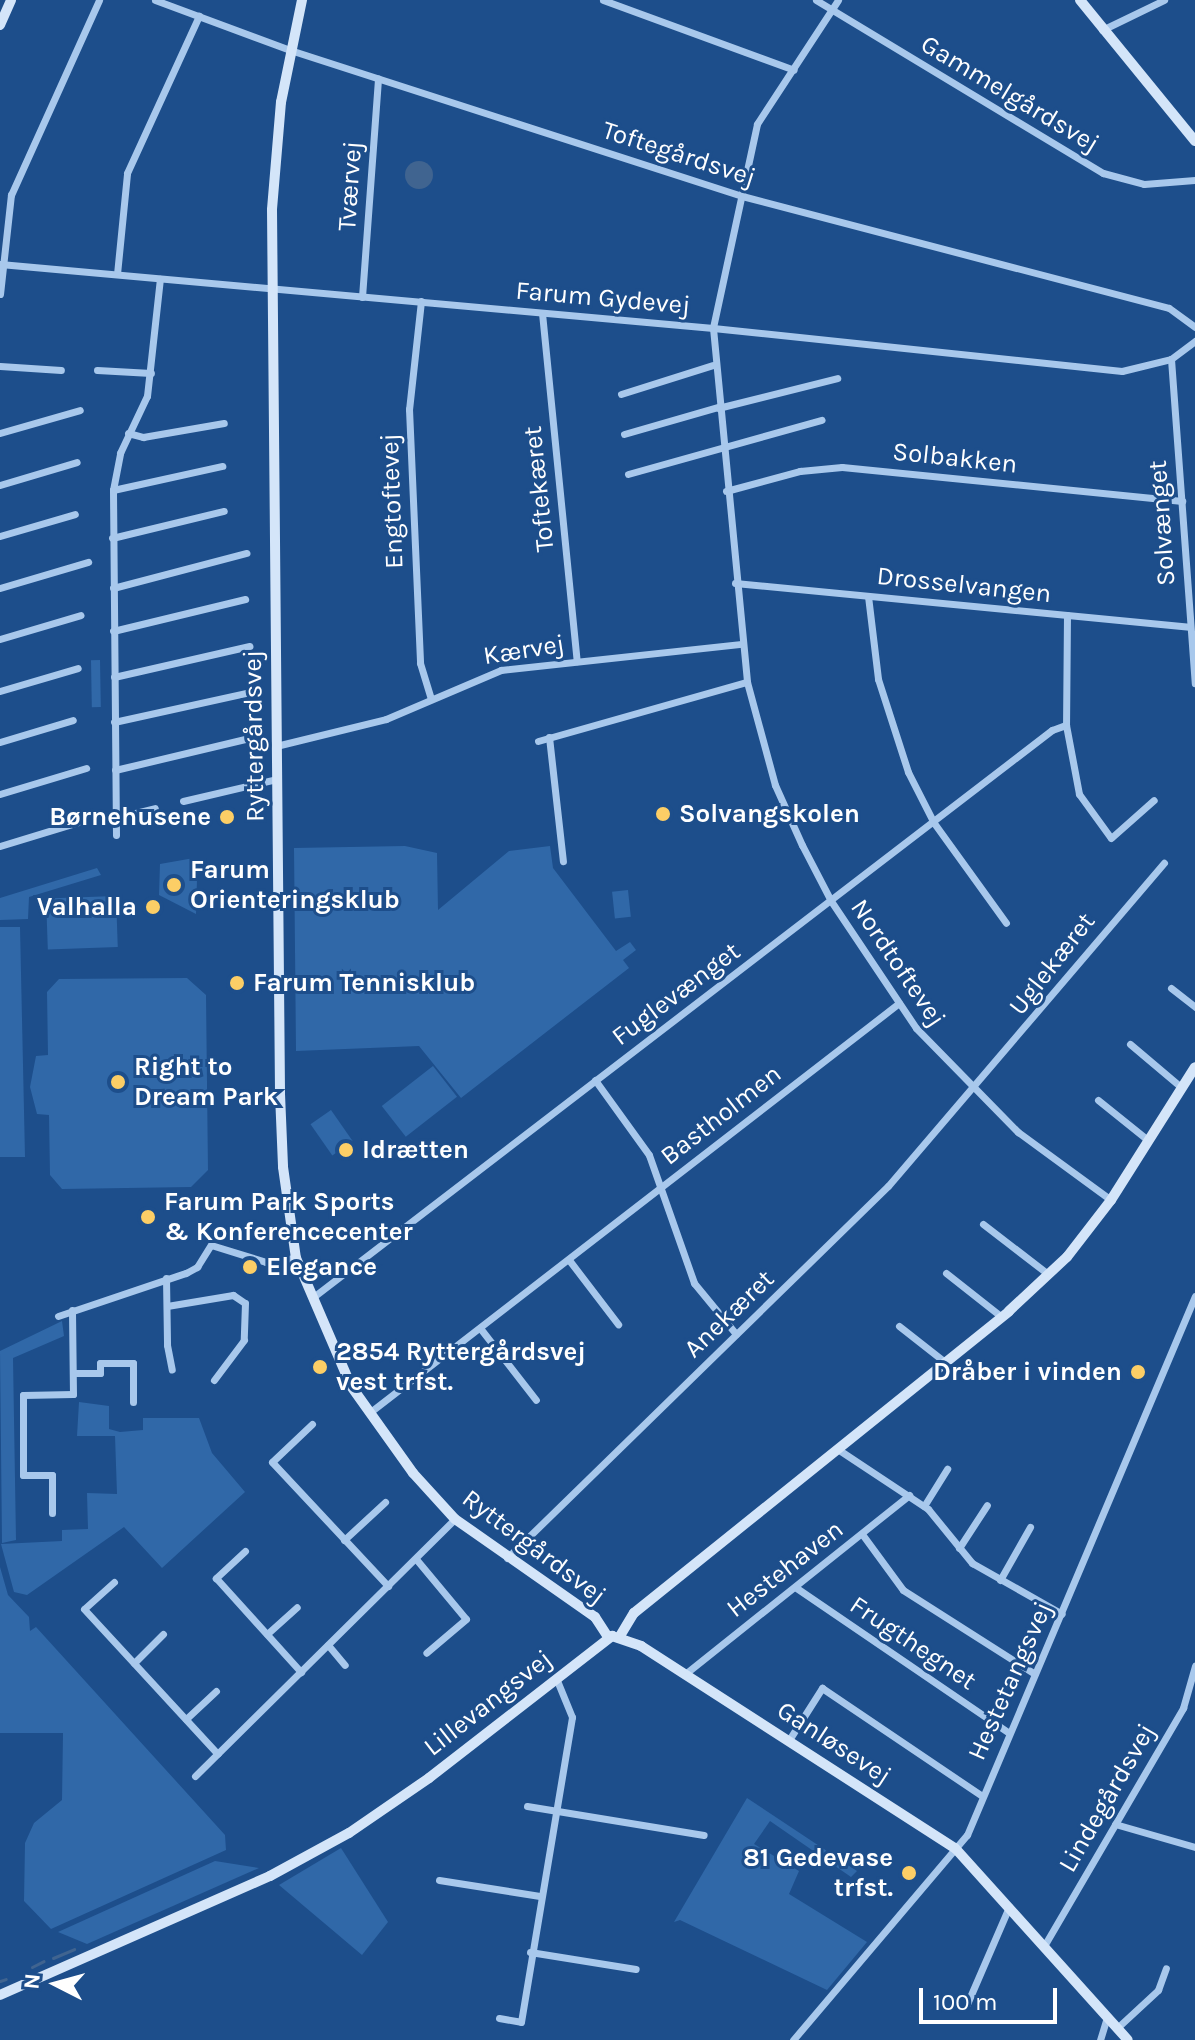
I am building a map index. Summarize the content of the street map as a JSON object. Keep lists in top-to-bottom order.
{
  "streets": {
    "street": [
      "Gammelgårdsvej",
      "Toftegårdsvej",
      "Tværvej",
      "Farum Gydevej",
      "Solbakken",
      "Toftekæret",
      "Engtoftevej",
      "Solvænget",
      "Drosselvangen",
      "Kærvej",
      "Ryttergårdsvej",
      "Nordtoftevej",
      "Uglekæret",
      "Fuglevænget",
      "Bastholmen",
      "Anekæret",
      "Hestehaven",
      "Frugthegnet",
      "Hestetangsvej",
      "Lillevangsvej",
      "Ganløsevej",
      "Lindegårdsvej"
    ]
  },
  "crossings": [
    ["Gammelgårdsvej", "Nordtoftevej"],
    ["Toftegårdsvej", "Tværvej"],
    ["Toftegårdsvej", "Ryttergårdsvej"],
    ["Toftegårdsvej", "Nordtoftevej"],
    ["Tværvej", "Farum Gydevej"],
    ["Farum Gydevej", "Toftekæret"],
    ["Farum Gydevej", "Engtoftevej"],
    ["Farum Gydevej", "Solvænget"],
    ["Farum Gydevej", "Ryttergårdsvej"],
    ["Farum Gydevej", "Nordtoftevej"],
    ["Solbakken", "Solvænget"],
    ["Solbakken", "Nordtoftevej"],
    ["Toftekæret", "Kærvej"],
    ["Engtoftevej", "Kærvej"],
    ["Solvænget", "Drosselvangen"],
    ["Drosselvangen", "Nordtoftevej"],
    ["Kærvej", "Ryttergårdsvej"],
    ["Kærvej", "Nordtoftevej"],
    ["Ryttergårdsvej", "Fuglevænget"],
    ["Ryttergårdsvej", "Bastholmen"],
    ["Ryttergårdsvej", "Anekæret"],
    ["Ryttergårdsvej", "Lillevangsvej"],
    ["Nordtoftevej", "Uglekæret"],
    ["Nordtoftevej", "Fuglevænget"],
    ["Nordtoftevej", "Bastholmen"],
    ["Nordtoftevej", "Anekæret"],
    ["Uglekæret", "Anekæret"],
    ["Hestehaven", "Frugthegnet"],
    ["Hestehaven", "Ganløsevej"],
    ["Frugthegnet", "Hestetangsvej"],
    ["Hestetangsvej", "Ganløsevej"],
    ["Ganløsevej", "Lindegårdsvej"]
  ],
  "places": [
    "Solvangskolen",
    "Børnehusene",
    "Farum Orienteringsklub",
    "Valhalla",
    "Farum Tennisklub",
    "Right to Dream Park",
    "Idrætten",
    "Farum Park Sports & Konferencecenter",
    "Elegance",
    "2854 Ryttergårdsvej vest trfst.",
    "Dråber i vinden",
    "81 Gedevase trfst."
  ],
  "scale_bar": "100 m",
  "north": "left"
}
